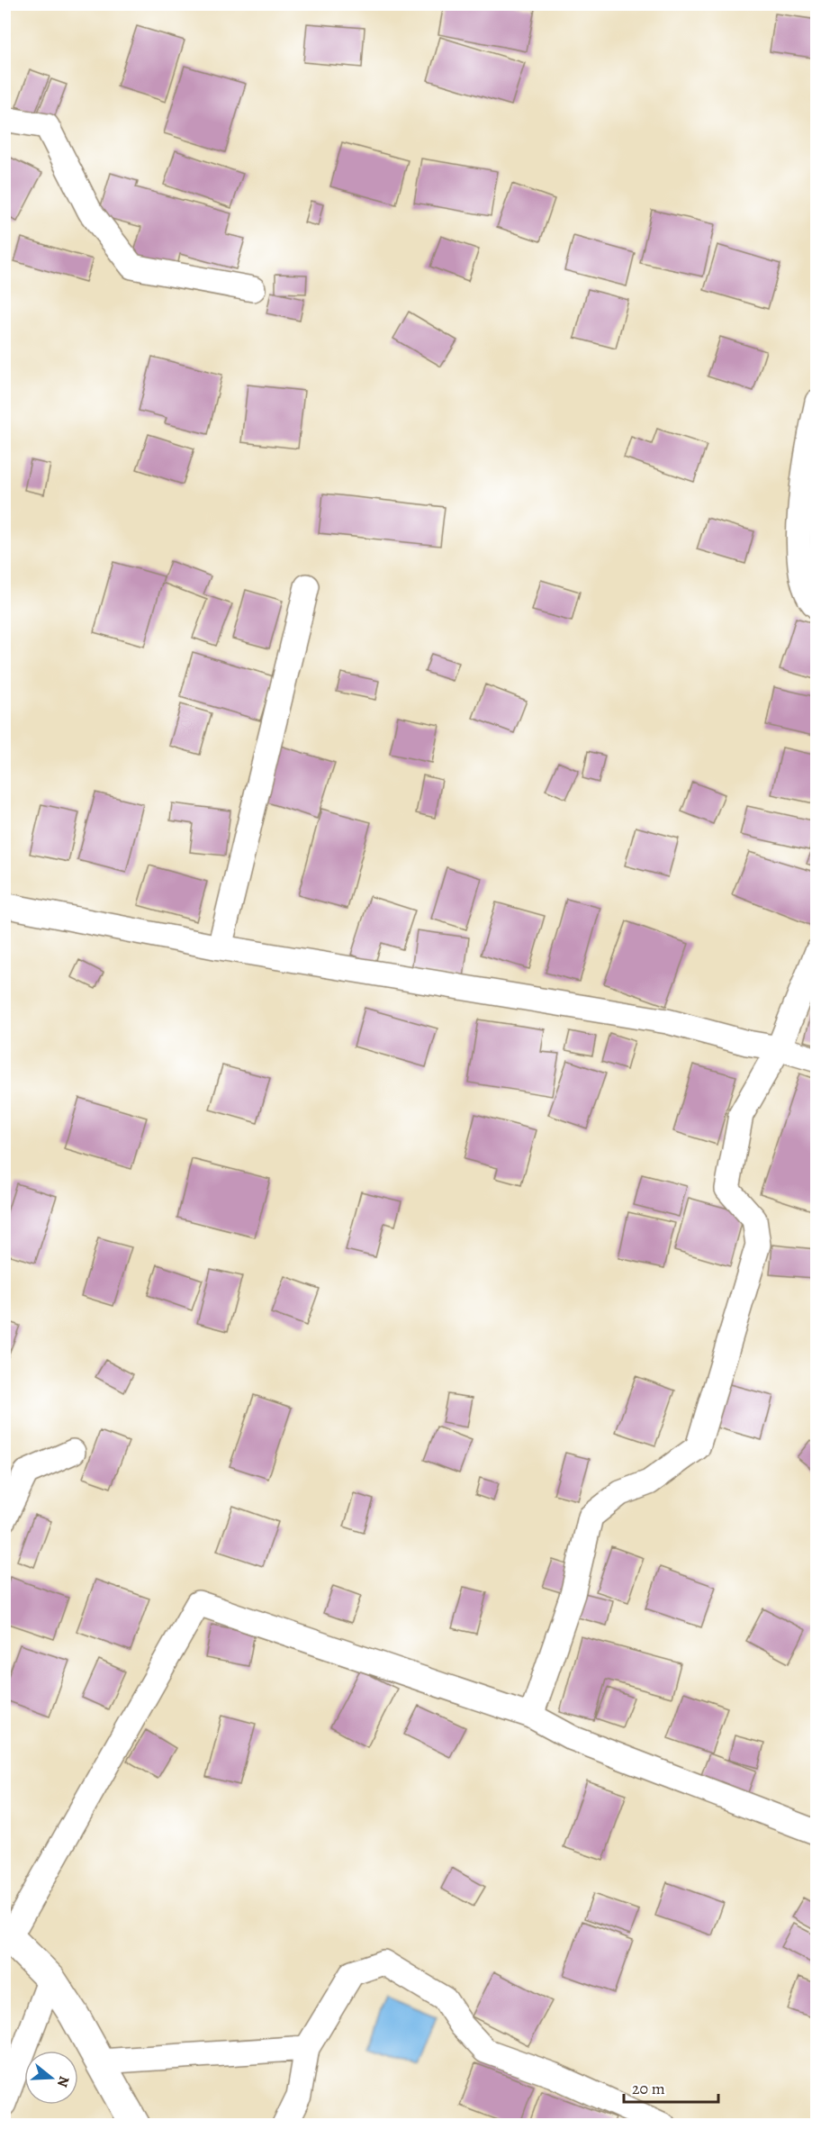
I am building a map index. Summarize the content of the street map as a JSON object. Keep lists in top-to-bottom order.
{
  "scale_bar": "20 m",
  "north": "right"
}
